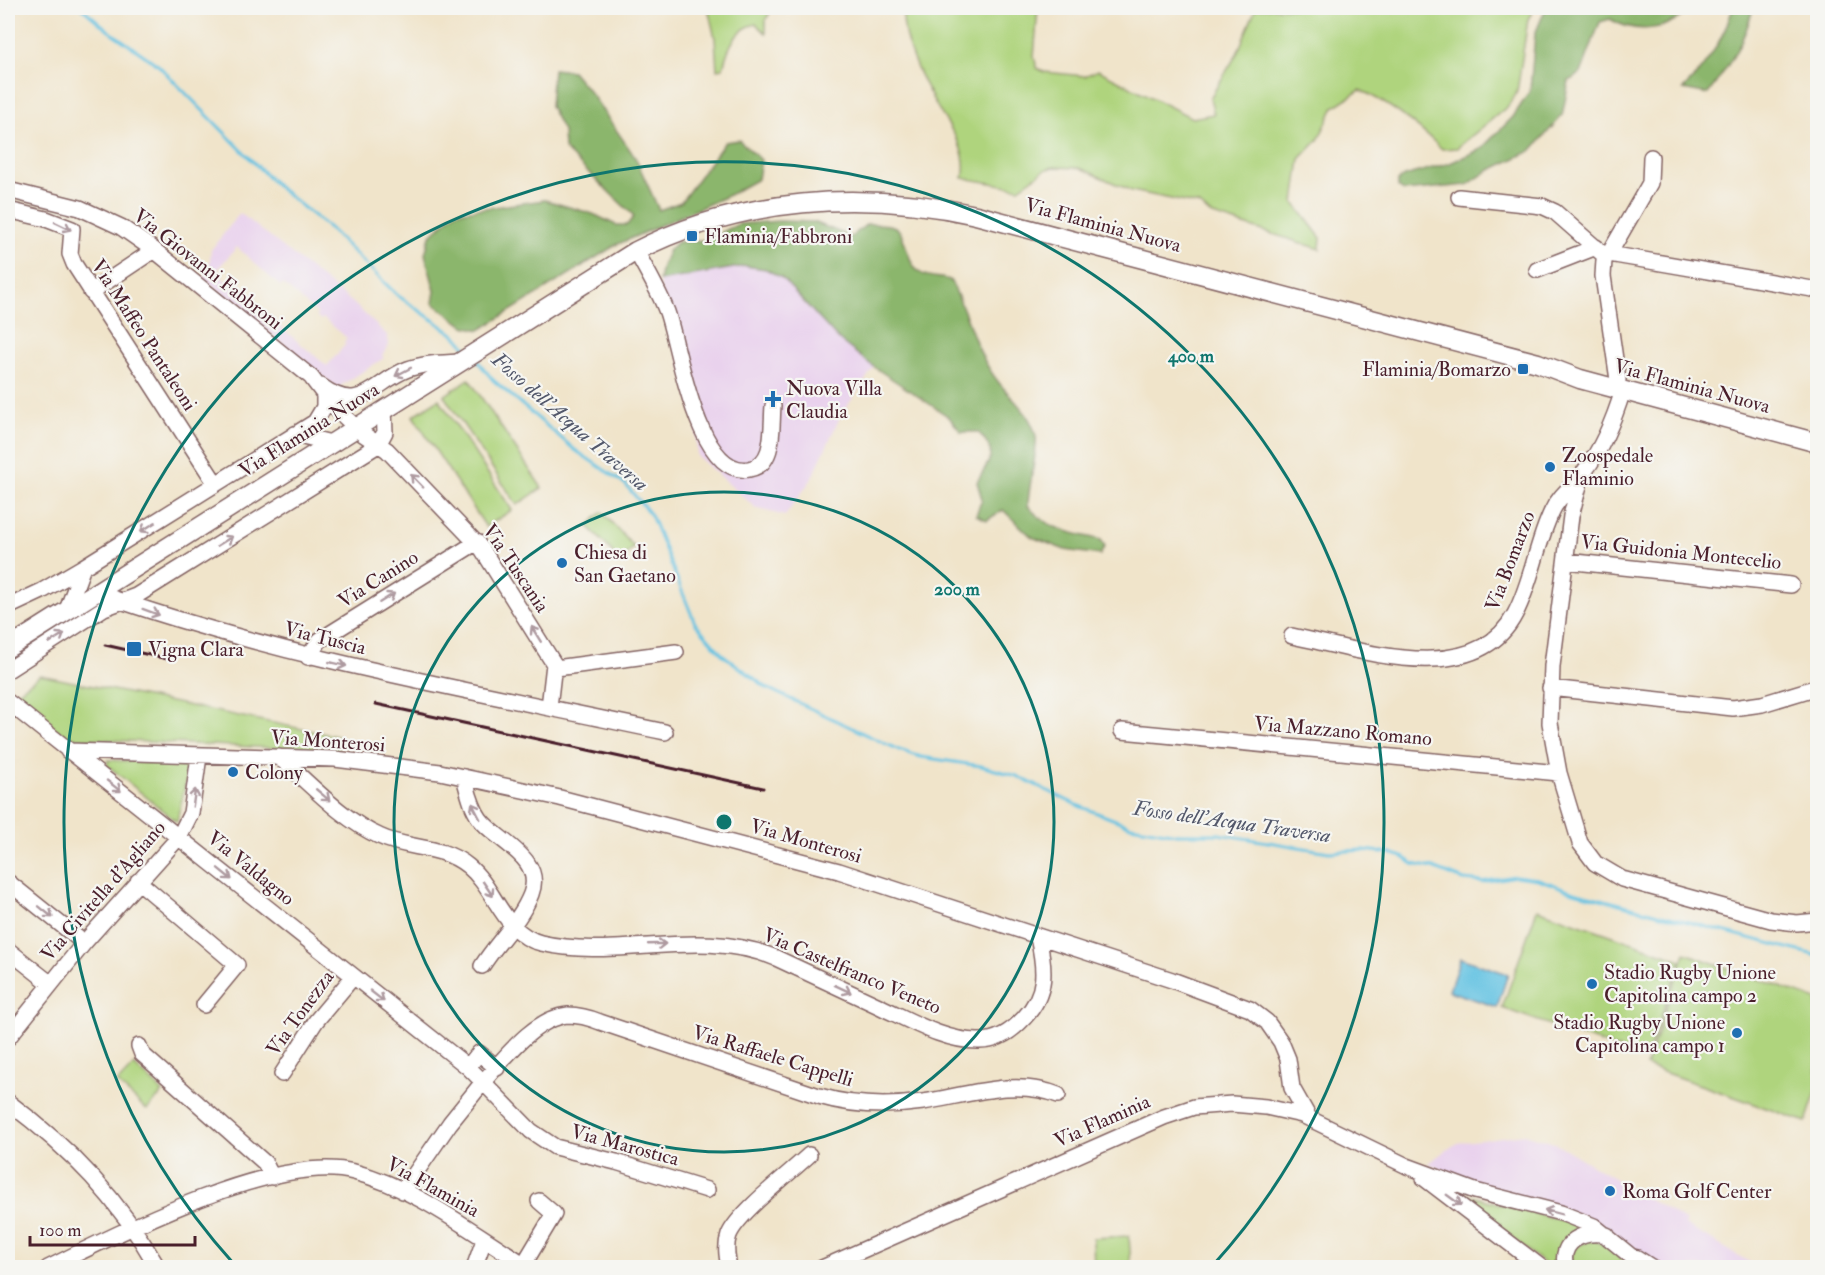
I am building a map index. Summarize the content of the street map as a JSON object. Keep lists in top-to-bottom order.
{
  "streets": {
    "main road": ["Via Flaminia Nuova"],
    "street": [
      "Via Giovanni Fabbroni",
      "Via Maffeo Pantaleoni",
      "Via Guidonia Montecelio",
      "Via Bomarzo",
      "Via Tuscania",
      "Via Canino",
      "Via Tuscia",
      "Via Mazzano Romano",
      "Via Monterosi",
      "Via Valdagno",
      "Via Civitella d'Agliano",
      "Via Castelfranco Veneto",
      "Via Tonezza",
      "Via Raffaele Cappelli",
      "Via Flaminia",
      "Via Marostica"
    ]
  },
  "crossings": [
    ["Via Flaminia Nuova", "Via Giovanni Fabbroni"],
    ["Via Flaminia Nuova", "Via Maffeo Pantaleoni"],
    ["Via Flaminia Nuova", "Via Bomarzo"],
    ["Via Flaminia Nuova", "Via Tuscania"],
    ["Via Flaminia Nuova", "Via Tuscia"],
    ["Via Giovanni Fabbroni", "Via Tuscania"],
    ["Via Guidonia Montecelio", "Via Bomarzo"],
    ["Via Bomarzo", "Via Mazzano Romano"],
    ["Via Tuscania", "Via Canino"],
    ["Via Canino", "Via Tuscia"],
    ["Via Monterosi", "Via Valdagno"],
    ["Via Monterosi", "Via Civitella d'Agliano"],
    ["Via Monterosi", "Via Castelfranco Veneto"],
    ["Via Monterosi", "Via Flaminia"],
    ["Via Valdagno", "Via Civitella d'Agliano"],
    ["Via Valdagno", "Via Tonezza"],
    ["Via Valdagno", "Via Marostica"],
    ["Via Raffaele Cappelli", "Via Marostica"]
  ],
  "one_way": [
    "Via Tuscania",
    "Via Tuscia",
    "Via Valdagno",
    "Via Castelfranco Veneto"
  ],
  "water": ["Fosso dell'Acqua Traversa"],
  "places": {
    "transit": ["Flaminia/Fabbroni", "Flaminia/Bomarzo", "Vigna Clara"],
    "health": ["Nuova Villa Claudia"],
    "other": [
      "Zoospedale Flaminio",
      "Chiesa di San Gaetano",
      "Colony",
      "Stadio Rugby Unione Capitolina campo 2",
      "Stadio Rugby Unione Capitolina campo 1",
      "Roma Golf Center"
    ]
  },
  "scale_bar": "100 m",
  "rings": ["400 m", "200 m"]
}
